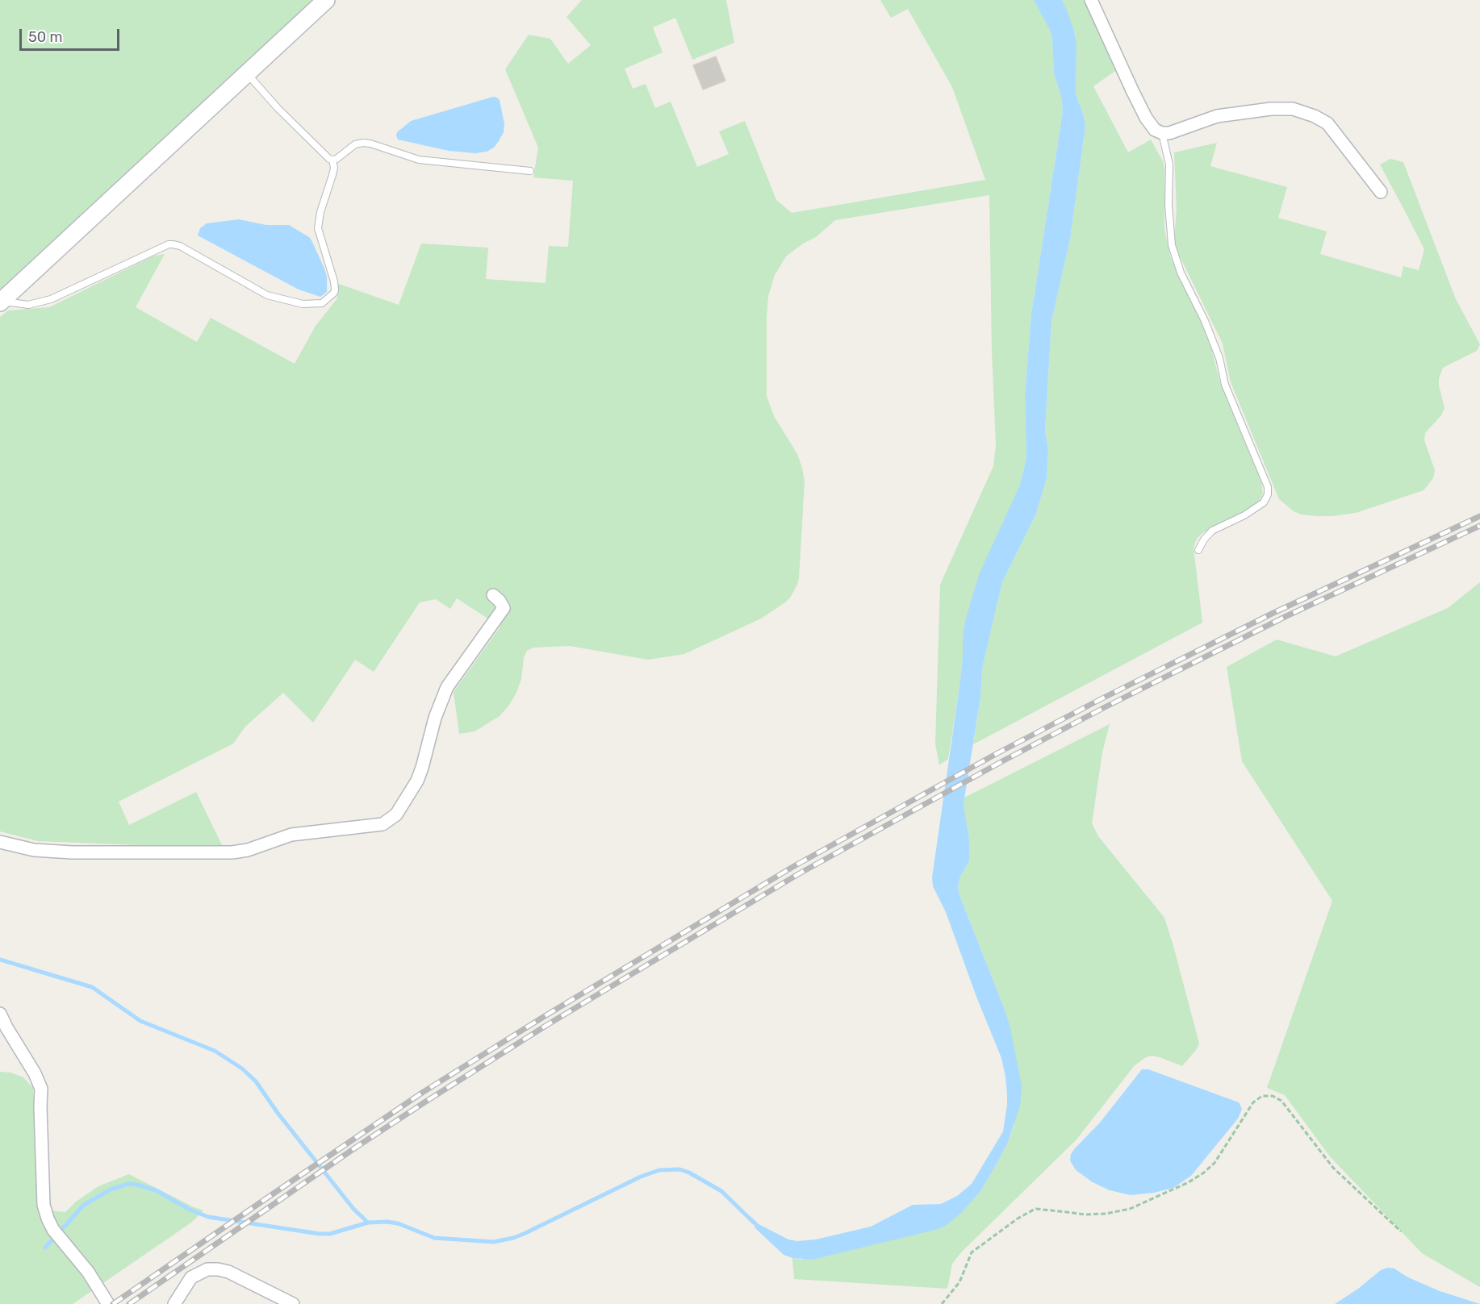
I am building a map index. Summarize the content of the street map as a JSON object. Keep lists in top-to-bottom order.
{
  "scale_bar": "50 m"
}
